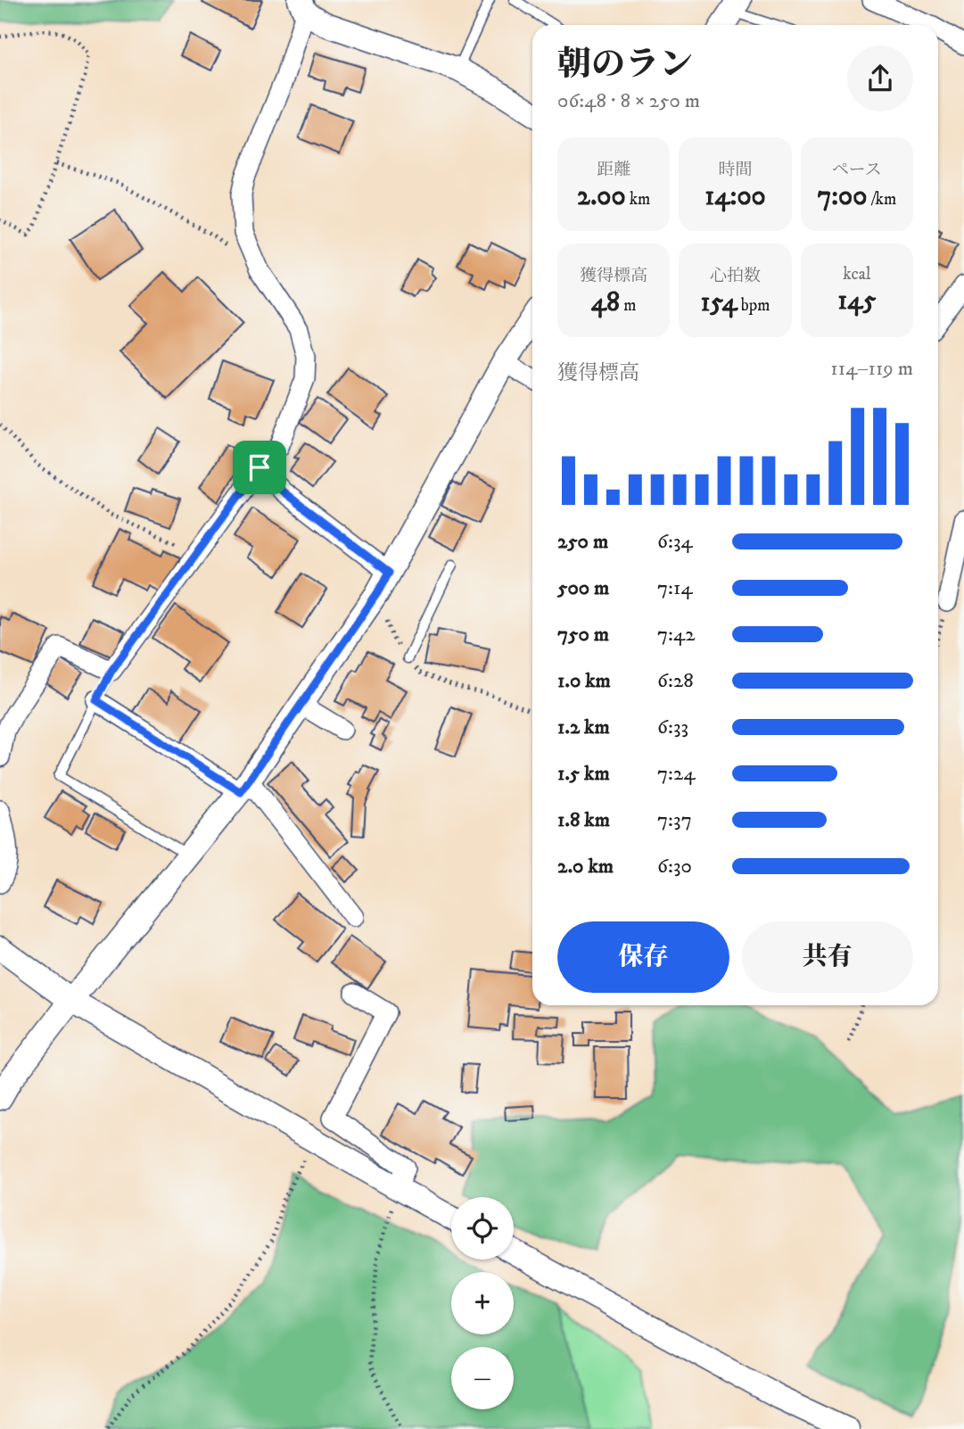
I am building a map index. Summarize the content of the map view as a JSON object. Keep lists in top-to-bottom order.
{
  "page": {
    "heading": ["朝のラン", "06:48 · 8 × 250 m"],
    "stats": [
      ["距離", "2.00 km"],
      ["時間", "14:00"],
      ["ペース", "7:00 /km"],
      ["獲得標高", "48 m"],
      ["心拍数", "154 bpm"],
      ["kcal", "145"]
    ],
    "chart": ["獲得標高", "114–119 m"],
    "list": [
      {
        "name": "250 m",
        "note": "6:34"
      },
      {
        "name": "500 m",
        "note": "7:14"
      },
      {
        "name": "750 m",
        "note": "7:42"
      },
      {
        "name": "1.0 km",
        "note": "6:28"
      },
      {
        "name": "1.2 km",
        "note": "6:33"
      },
      {
        "name": "1.5 km",
        "note": "7:24"
      },
      {
        "name": "1.8 km",
        "note": "7:37"
      },
      {
        "name": "2.0 km",
        "note": "6:30"
      }
    ],
    "buttons": ["保存", "共有"],
    "map_buttons": ["+", "−"]
  }
}
